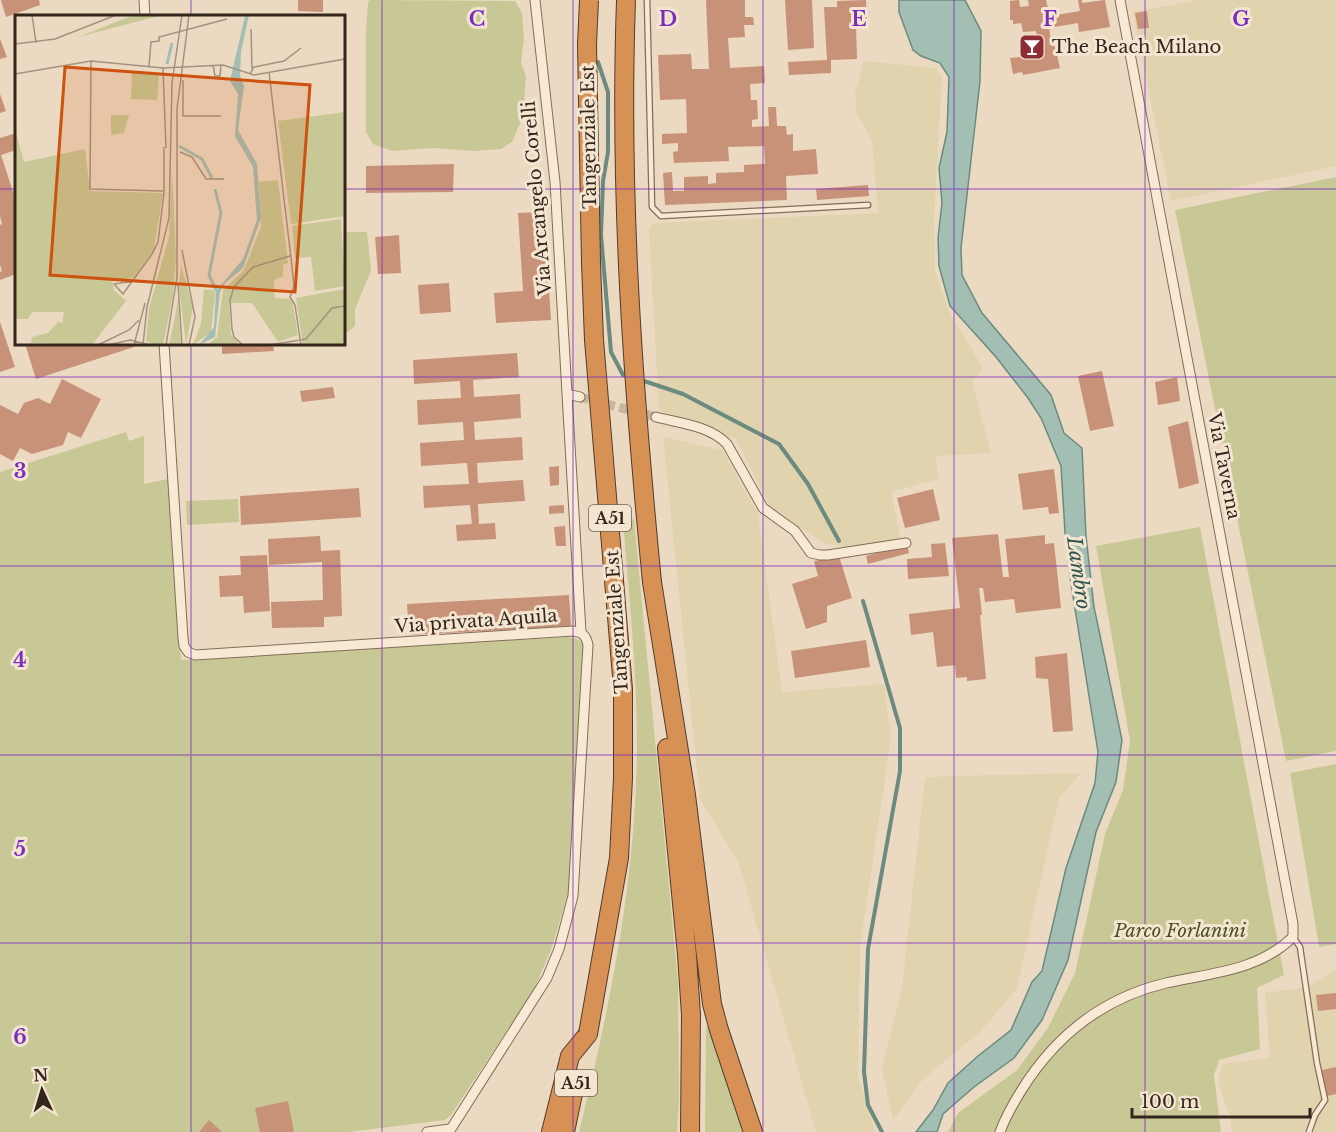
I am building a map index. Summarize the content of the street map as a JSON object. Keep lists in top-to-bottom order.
{
  "streets": {
    "highway": ["Tangenziale Est", "A51"],
    "street": ["Via Arcangelo Corelli", "Via Taverna", "Via privata Aquila"]
  },
  "crossings": [
    ["Via Arcangelo Corelli", "Via privata Aquila"]
  ],
  "water": ["Lambro"],
  "parks": ["Parco Forlanini"],
  "places": {
    "bar": ["The Beach Milano"]
  },
  "scale_bar": "100 m",
  "north": "top",
  "grid": {
    "columns": [
      "C",
      "D",
      "E",
      "F",
      "G"
    ],
    "rows": [
      "3",
      "4",
      "5",
      "6"
    ]
  }
}
